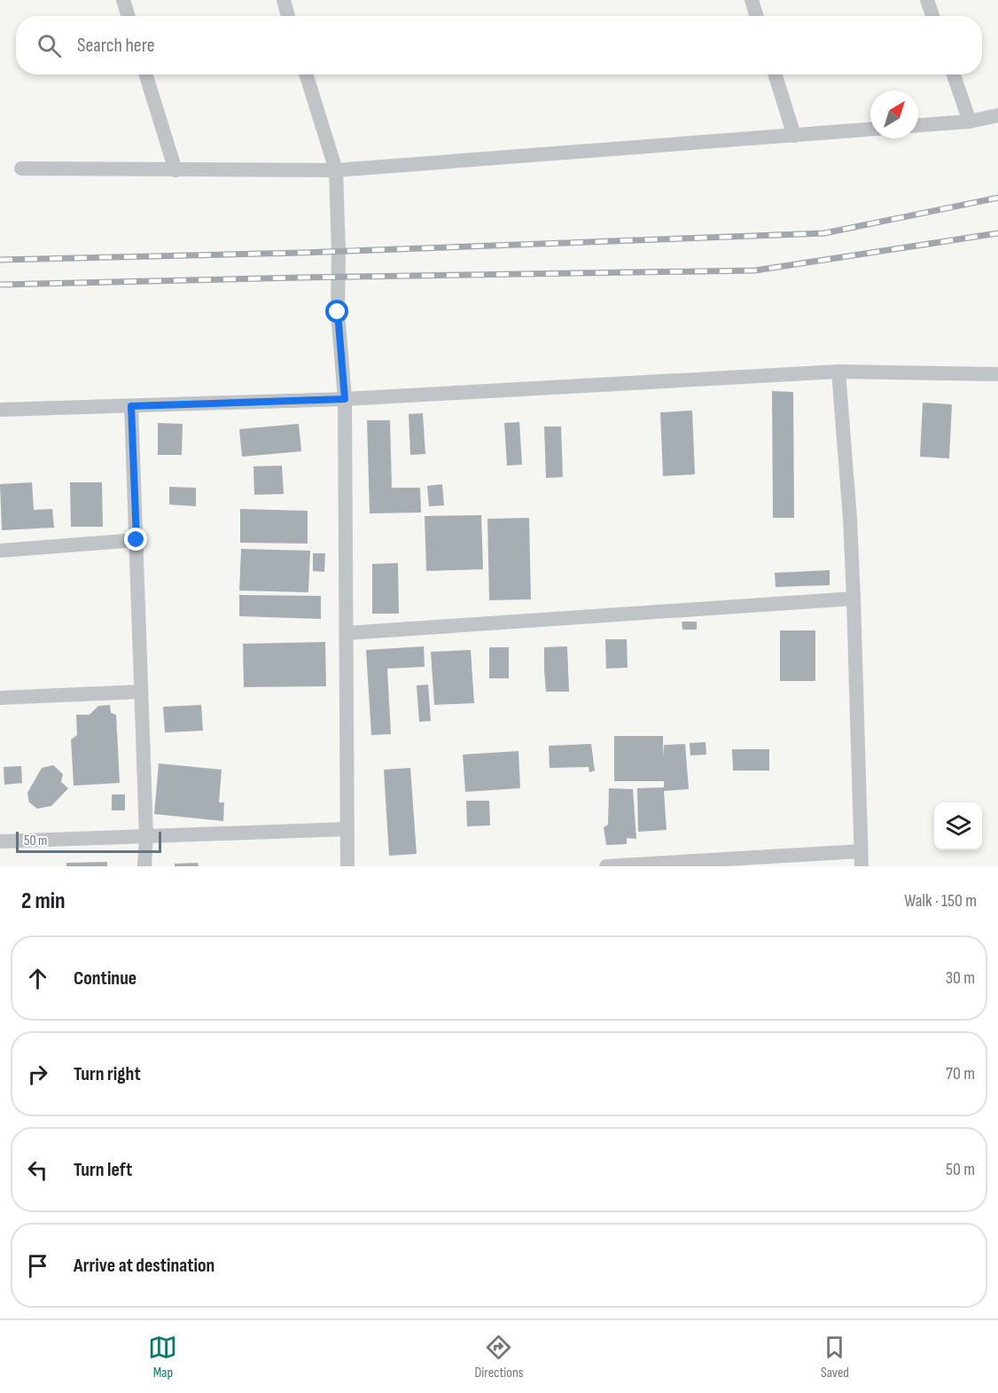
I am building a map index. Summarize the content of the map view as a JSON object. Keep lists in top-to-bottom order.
{
  "scale_bar": "50 m",
  "north": "top right",
  "page": {
    "search": "Search here",
    "scale": "50 m",
    "heading": ["2 min", "Walk · 150 m"],
    "list": [
      ["Continue", "30 m"],
      ["Turn right", "70 m"],
      ["Turn left", "50 m"],
      "Arrive at destination"
    ],
    "nav": ["Map", "Directions", "Saved"]
  }
}
